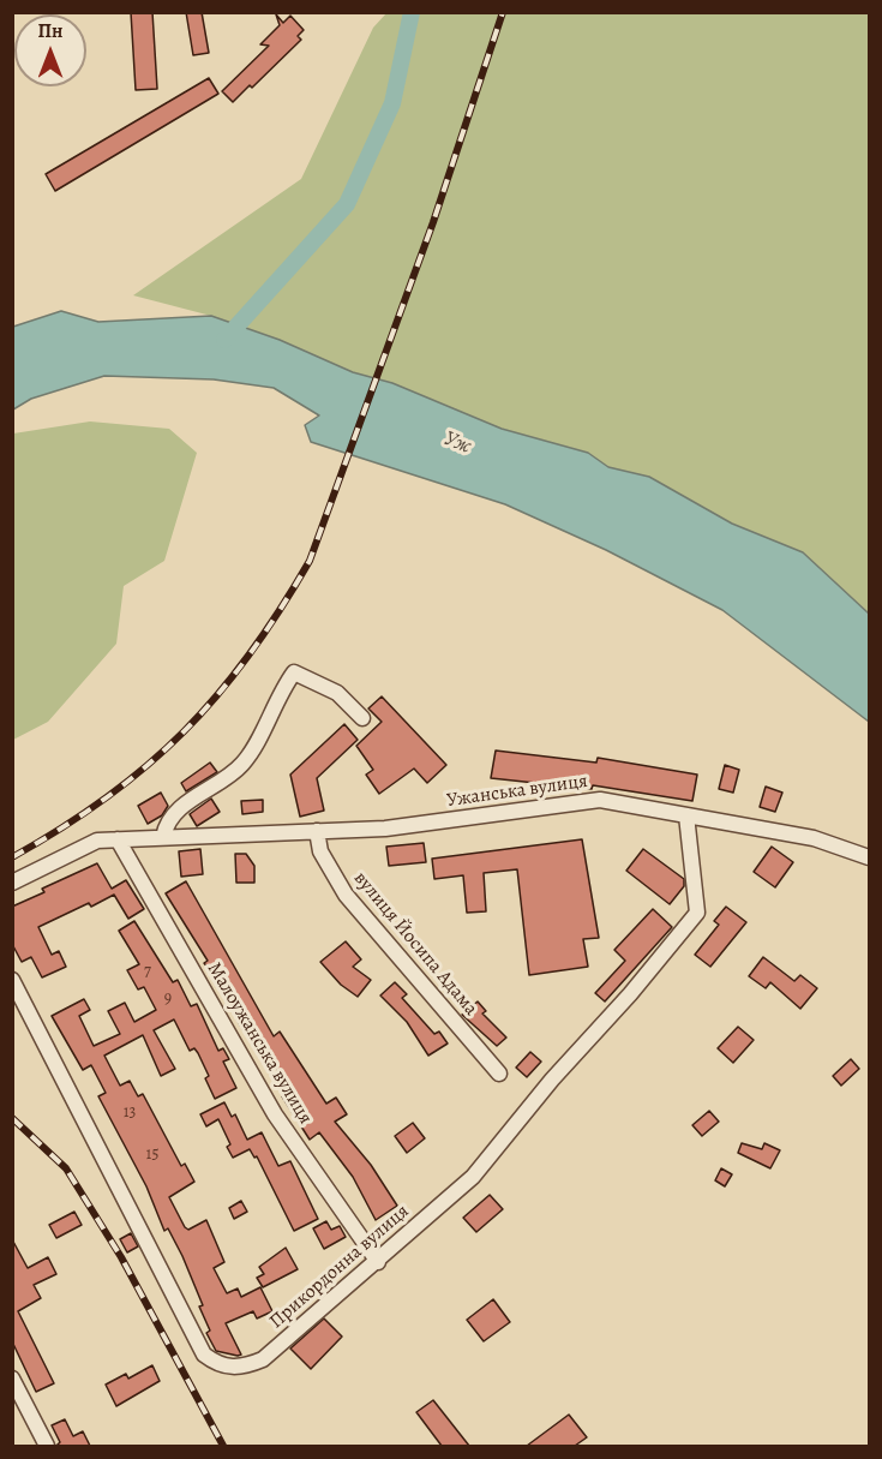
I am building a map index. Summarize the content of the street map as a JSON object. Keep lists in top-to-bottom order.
{
  "streets": {
    "street": [
      "Ужанська вулиця",
      "вулиця Йосипа Адама",
      "Малоужанська вулиця",
      "Прикордонна вулиця"
    ]
  },
  "crossings": [
    ["Ужанська вулиця", "вулиця Йосипа Адама"],
    ["Ужанська вулиця", "Малоужанська вулиця"],
    ["Ужанська вулиця", "Прикордонна вулиця"],
    ["Малоужанська вулиця", "Прикордонна вулиця"]
  ],
  "water": ["Уж"],
  "house_numbers": [
    "7",
    "9",
    "13",
    "15"
  ],
  "north": "top"
}
